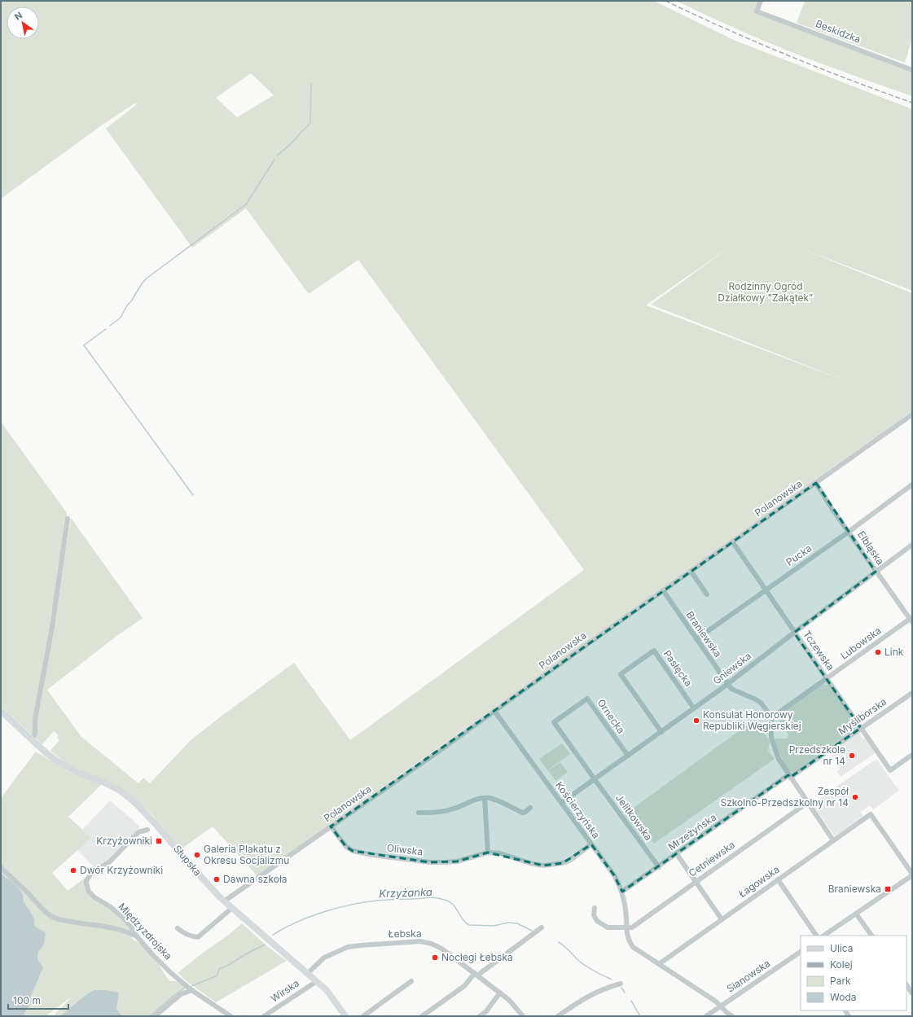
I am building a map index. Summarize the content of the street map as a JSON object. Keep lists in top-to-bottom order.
{
  "streets": {
    "street": [
      "Beskidzka",
      "Polanowska",
      "Elbląska",
      "Pucka",
      "Braniewska",
      "Lubowska",
      "Tczewska",
      "Pasłęcka",
      "Gniewska",
      "Ornecka",
      "Myśliborska",
      "Kościerzyńska",
      "Jelitkowska",
      "Mrzeżyńska",
      "Oliwska",
      "Cetniewska",
      "Słupska",
      "Łagowska",
      "Międzyzdrojska",
      "Łebska",
      "Sianowska",
      "Wirska"
    ]
  },
  "crossings": [
    ["Polanowska", "Elbląska"],
    ["Polanowska", "Braniewska"],
    ["Polanowska", "Tczewska"],
    ["Polanowska", "Kościerzyńska"],
    ["Polanowska", "Oliwska"],
    ["Polanowska", "Słupska"],
    ["Elbląska", "Pucka"],
    ["Elbląska", "Lubowska"],
    ["Elbląska", "Gniewska"],
    ["Pucka", "Braniewska"],
    ["Pucka", "Tczewska"],
    ["Braniewska", "Lubowska"],
    ["Braniewska", "Gniewska"],
    ["Lubowska", "Tczewska"],
    ["Tczewska", "Gniewska"],
    ["Tczewska", "Myśliborska"],
    ["Pasłęcka", "Gniewska"],
    ["Gniewska", "Ornecka"],
    ["Gniewska", "Kościerzyńska"],
    ["Gniewska", "Jelitkowska"],
    ["Ornecka", "Jelitkowska"],
    ["Myśliborska", "Mrzeżyńska"],
    ["Kościerzyńska", "Mrzeżyńska"],
    ["Kościerzyńska", "Oliwska"],
    ["Kościerzyńska", "Cetniewska"],
    ["Kościerzyńska", "Łagowska"],
    ["Kościerzyńska", "Sianowska"],
    ["Jelitkowska", "Mrzeżyńska"],
    ["Słupska", "Łebska"],
    ["Słupska", "Wirska"]
  ],
  "water": ["Krzyżanka"],
  "parks": ["Rodzinny Ogród Działkowy \"Zakątek\""],
  "places": {
    "other": [
      "Link",
      "Konsulat Honorowy Republiki Węgierskiej",
      "Przedszkole nr 14",
      "Zespół Szkolno-Przedszkolny nr 14",
      "Galeria Plakatu z Okresu Socjalizmu",
      "Dwór Krzyżowniki",
      "Dawna szkoła",
      "Noclegi Łebska"
    ],
    "transit": ["Krzyżowniki", "Braniewska"]
  },
  "legend": [
    "Ulica",
    "Kolej",
    "Park",
    "Woda"
  ],
  "scale_bar": "100 m",
  "north": "top left"
}
